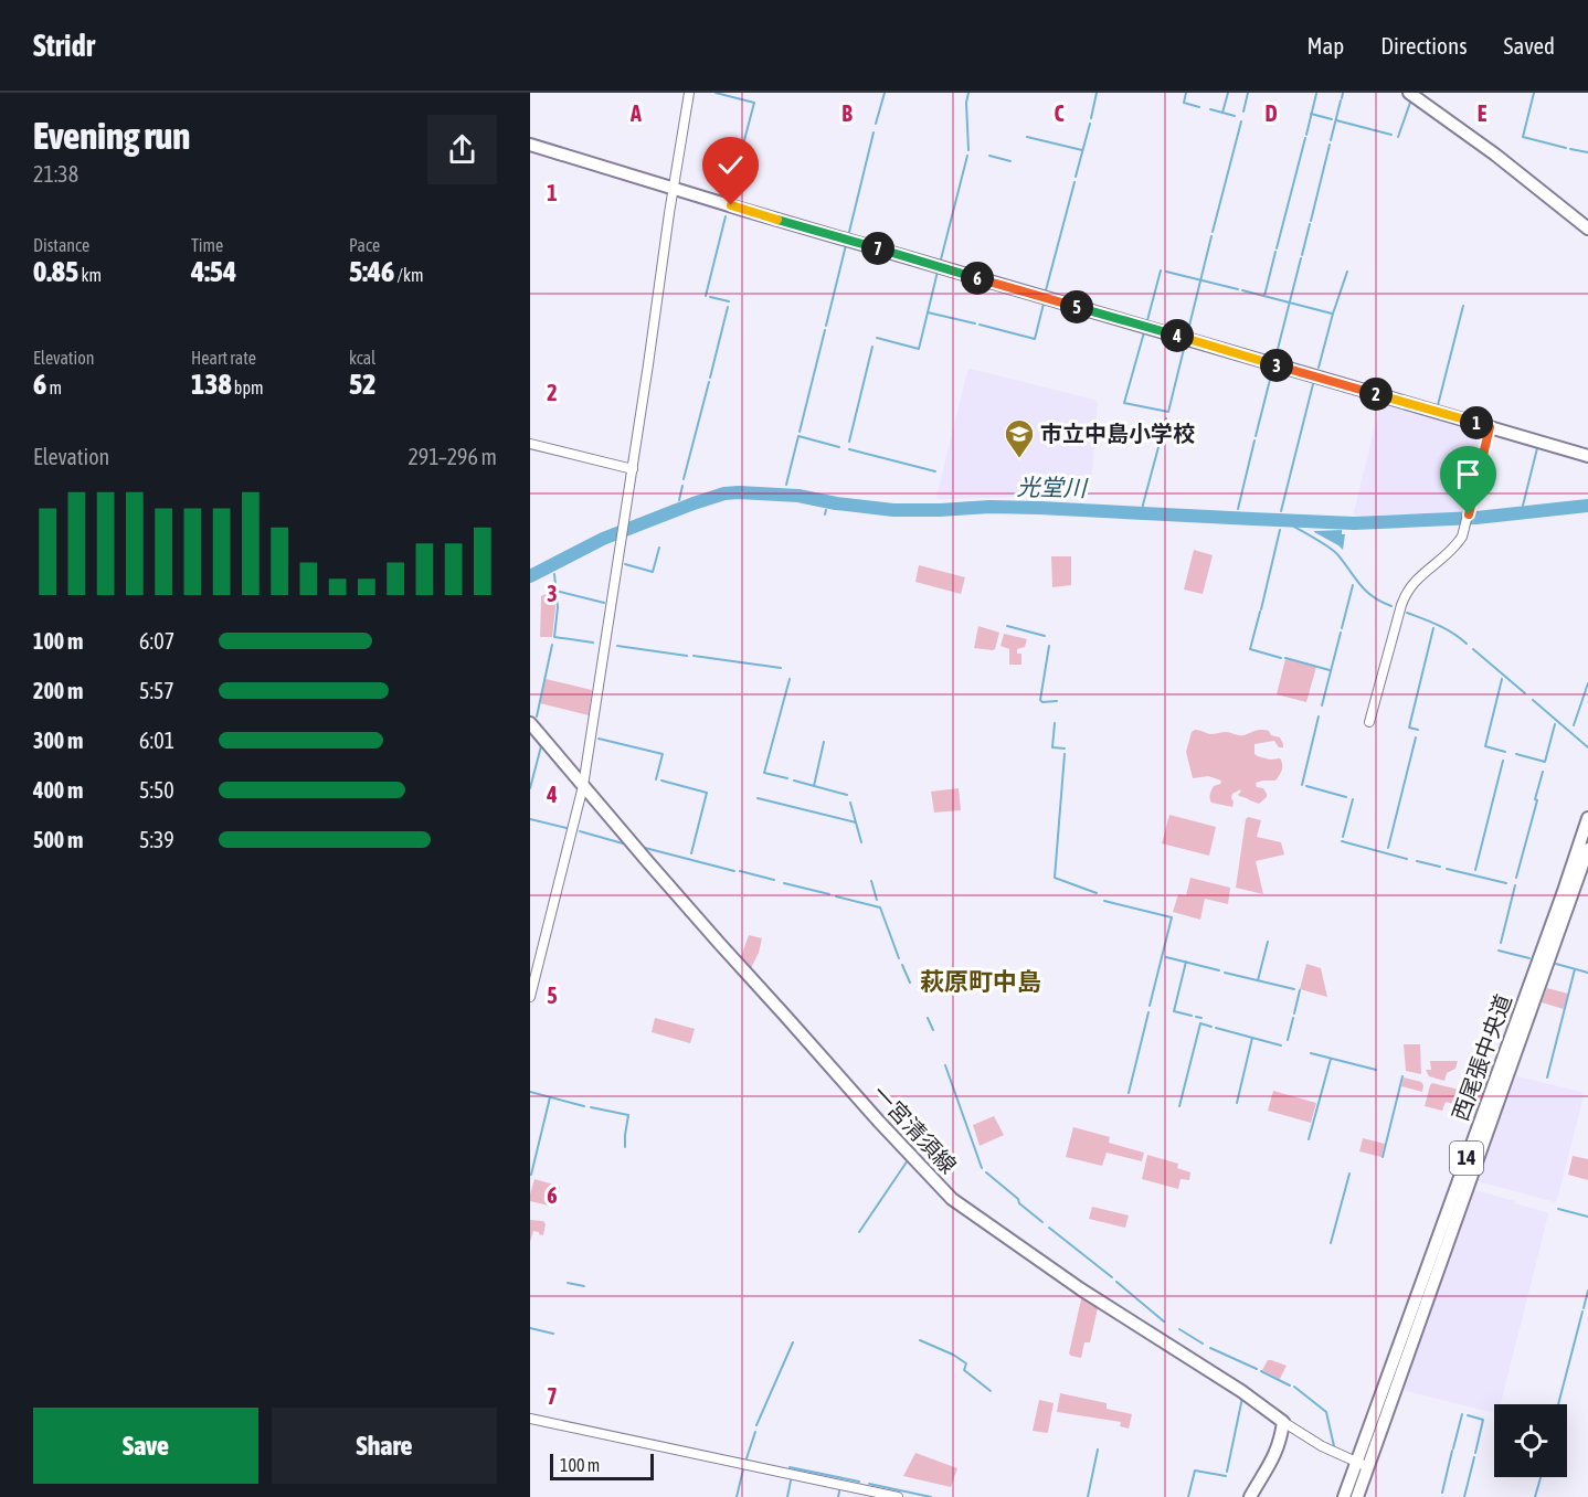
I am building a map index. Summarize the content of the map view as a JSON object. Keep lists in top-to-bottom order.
{
  "streets": {
    "main road": ["西尾張中央道", "一宮清須線", "14"]
  },
  "districts": ["萩原町中島"],
  "water": ["光堂川"],
  "places": {
    "school or university": ["市立中島小学校"]
  },
  "scale_bar": "100 m",
  "page": {
    "header": "Stridr",
    "nav": ["Map", "Directions", "Saved"],
    "heading": ["Evening run", "21:38"],
    "stats": [
      ["Distance", "0.85 km"],
      ["Time", "4:54"],
      ["Pace", "5:46 /km"],
      ["Elevation", "6 m"],
      ["Heart rate", "138 bpm"],
      ["kcal", "52"]
    ],
    "pins": [
      "7",
      "6",
      "5",
      "4",
      "3",
      "2",
      "1"
    ],
    "chart": ["Elevation", "291–296 m"],
    "list": [
      {
        "name": "100 m",
        "note": "6:07"
      },
      {
        "name": "200 m",
        "note": "5:57"
      },
      {
        "name": "300 m",
        "note": "6:01"
      },
      {
        "name": "400 m",
        "note": "5:50"
      },
      {
        "name": "500 m",
        "note": "5:39"
      }
    ],
    "buttons": ["Save", "Share"],
    "scale": "100 m"
  },
  "grid": {
    "columns": [
      "A",
      "B",
      "C",
      "D",
      "E"
    ],
    "rows": [
      "1",
      "2",
      "3",
      "4",
      "5",
      "6",
      "7"
    ]
  }
}
